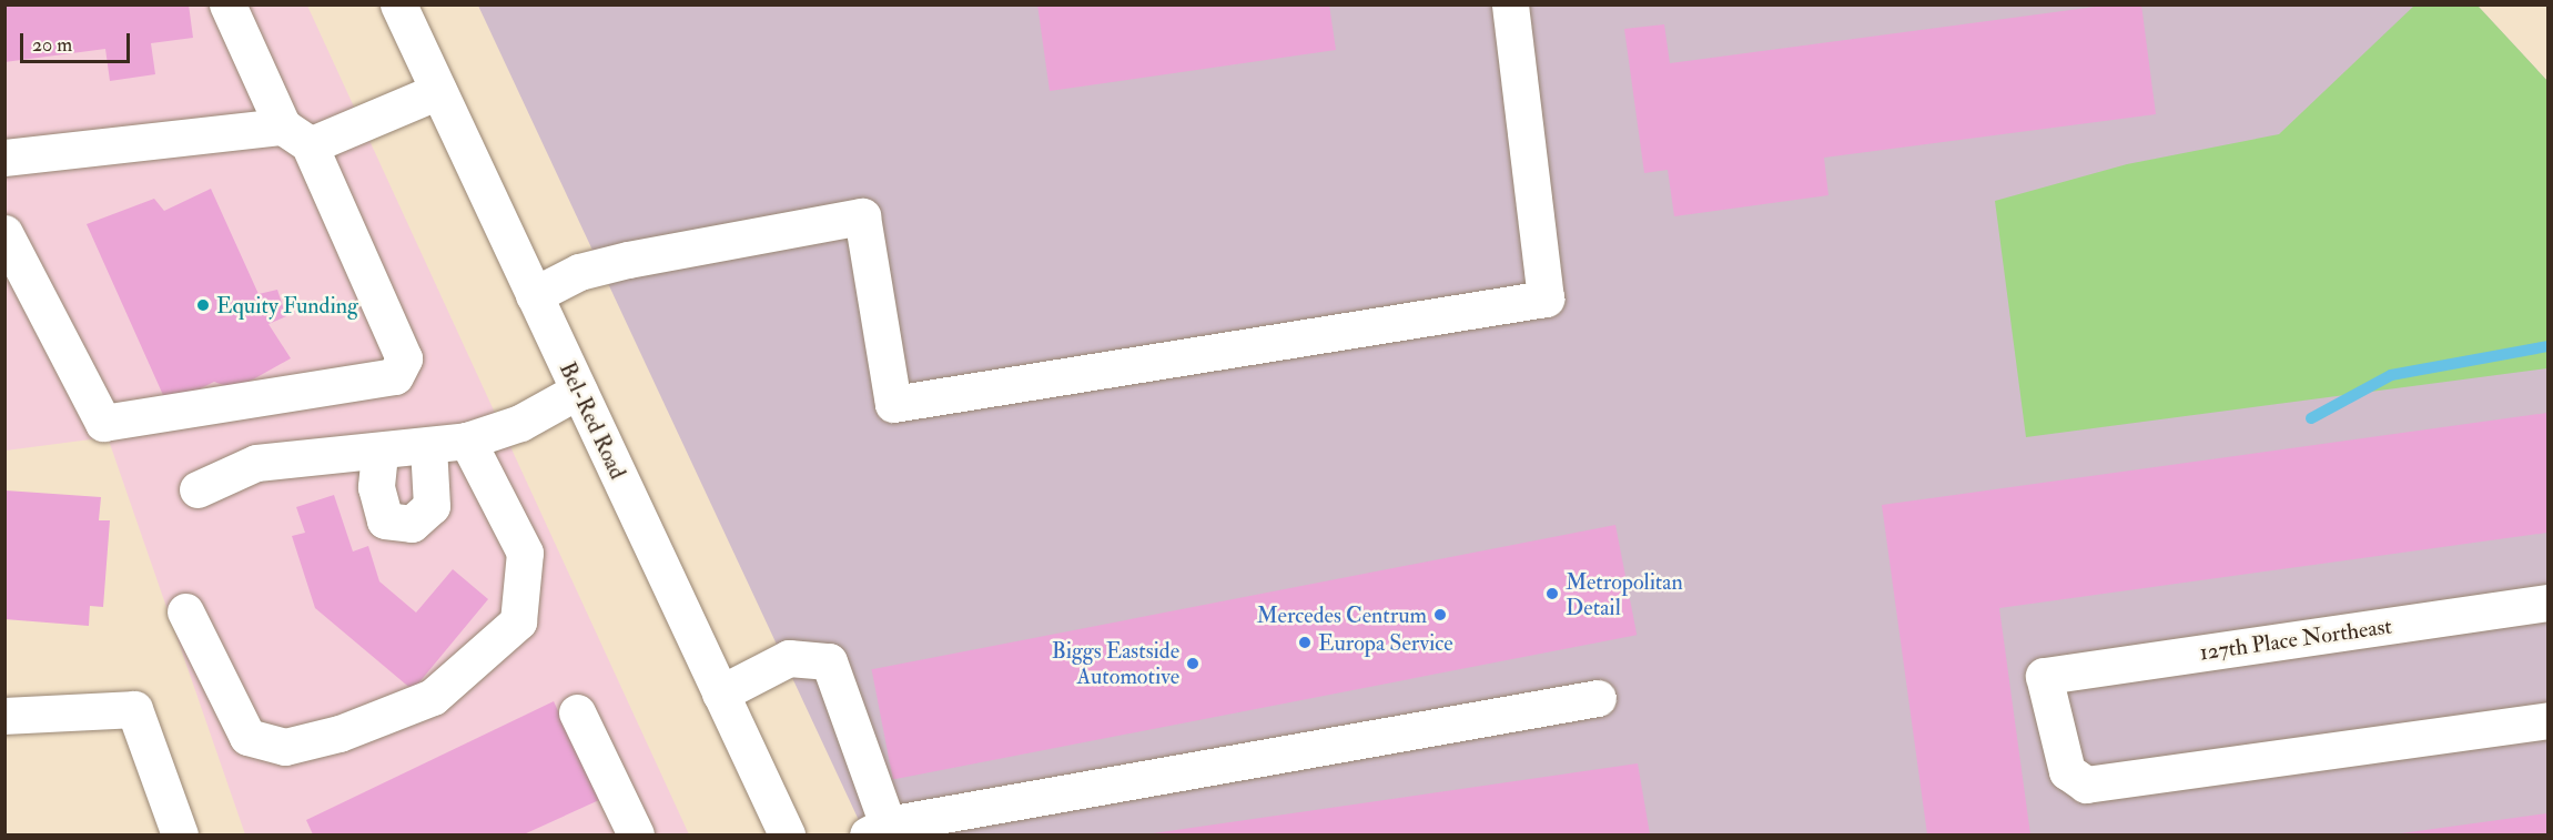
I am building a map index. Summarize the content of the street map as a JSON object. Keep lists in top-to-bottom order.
{
  "streets": {
    "main road": ["Bel-Red Road", "127th Place Northeast"]
  },
  "places": [
    "Equity Funding",
    "Metropolitan Detail",
    "Mercedes Centrum",
    "Europa Service",
    "Biggs Eastside Automotive"
  ],
  "scale_bar": "20 m"
}
